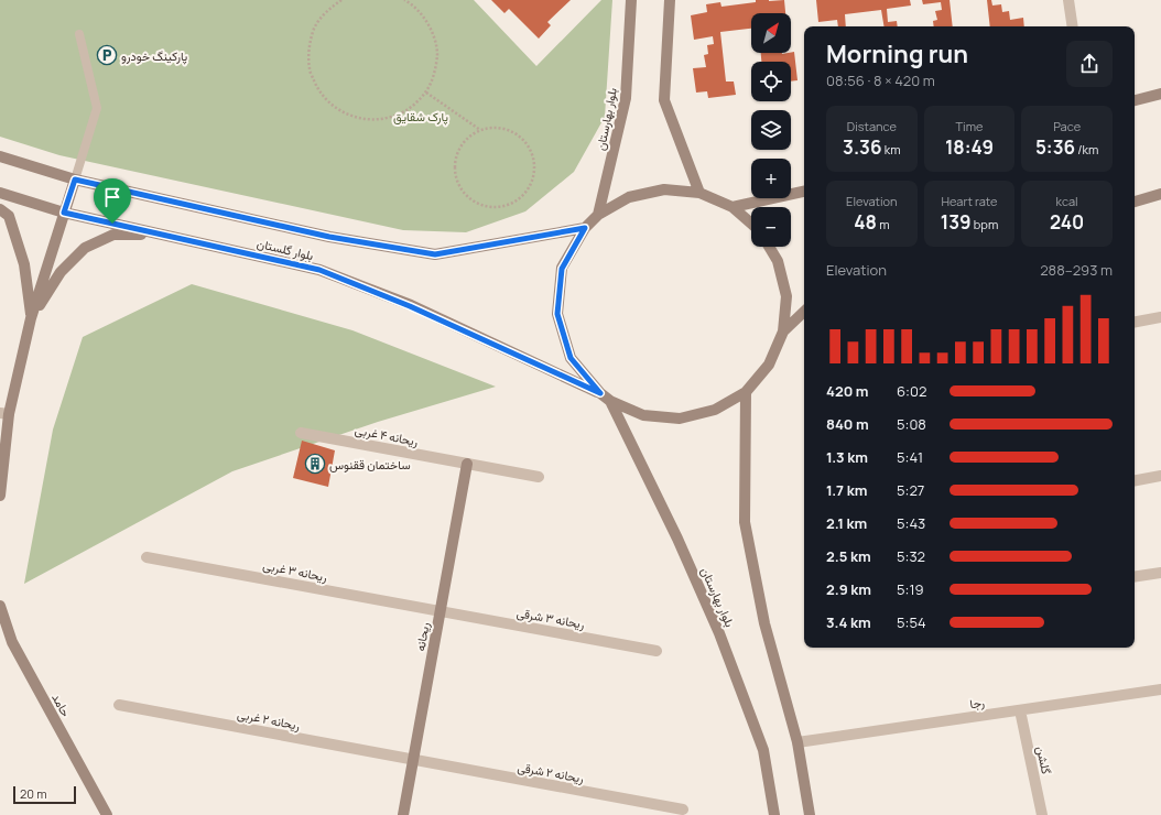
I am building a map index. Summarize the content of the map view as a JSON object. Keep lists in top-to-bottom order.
{
  "streets": {
    "main road": [
      "بلوار بهارستان",
      "بلوار گلستان",
      "ریحانه",
      "حامد"
    ],
    "street": [
      "ریحانه ۴ غربی",
      "ریحانه ۳ غربی",
      "ریحانه ۳ شرقی",
      "رجا",
      "ریحانه ۲ غربی",
      "گلشن",
      "ریحانه ۲ شرقی"
    ]
  },
  "crossings": [
    ["ریحانه ۴ غربی", "ریحانه"],
    ["ریحانه ۳ غربی", "ریحانه ۳ شرقی"],
    ["ریحانه ۳ غربی", "ریحانه"],
    ["ریحانه ۳ شرقی", "ریحانه"],
    ["ریحانه", "ریحانه ۲ غربی"],
    ["ریحانه", "ریحانه ۲ شرقی"],
    ["رجا", "گلشن"],
    ["ریحانه ۲ غربی", "ریحانه ۲ شرقی"]
  ],
  "parks": ["پارک شقایق"],
  "places": {
    "parking": ["پارکینگ خودرو"],
    "building": ["ساختمان ققنوس"]
  },
  "scale_bar": "20 m",
  "north": "top right",
  "page": {
    "map_buttons": ["+", "−"],
    "heading": ["Morning run", "08:56 · 8 × 420 m"],
    "stats": [
      ["Distance", "3.36 km"],
      ["Time", "18:49"],
      ["Pace", "5:36 /km"],
      ["Elevation", "48 m"],
      ["Heart rate", "139 bpm"],
      ["kcal", "240"]
    ],
    "chart": ["Elevation", "288–293 m"],
    "list": [
      {
        "name": "420 m",
        "note": "6:02"
      },
      {
        "name": "840 m",
        "note": "5:08"
      },
      {
        "name": "1.3 km",
        "note": "5:41"
      },
      {
        "name": "1.7 km",
        "note": "5:27"
      },
      {
        "name": "2.1 km",
        "note": "5:43"
      },
      {
        "name": "2.5 km",
        "note": "5:32"
      },
      {
        "name": "2.9 km",
        "note": "5:19"
      },
      {
        "name": "3.4 km",
        "note": "5:54"
      }
    ],
    "scale": "20 m"
  }
}
